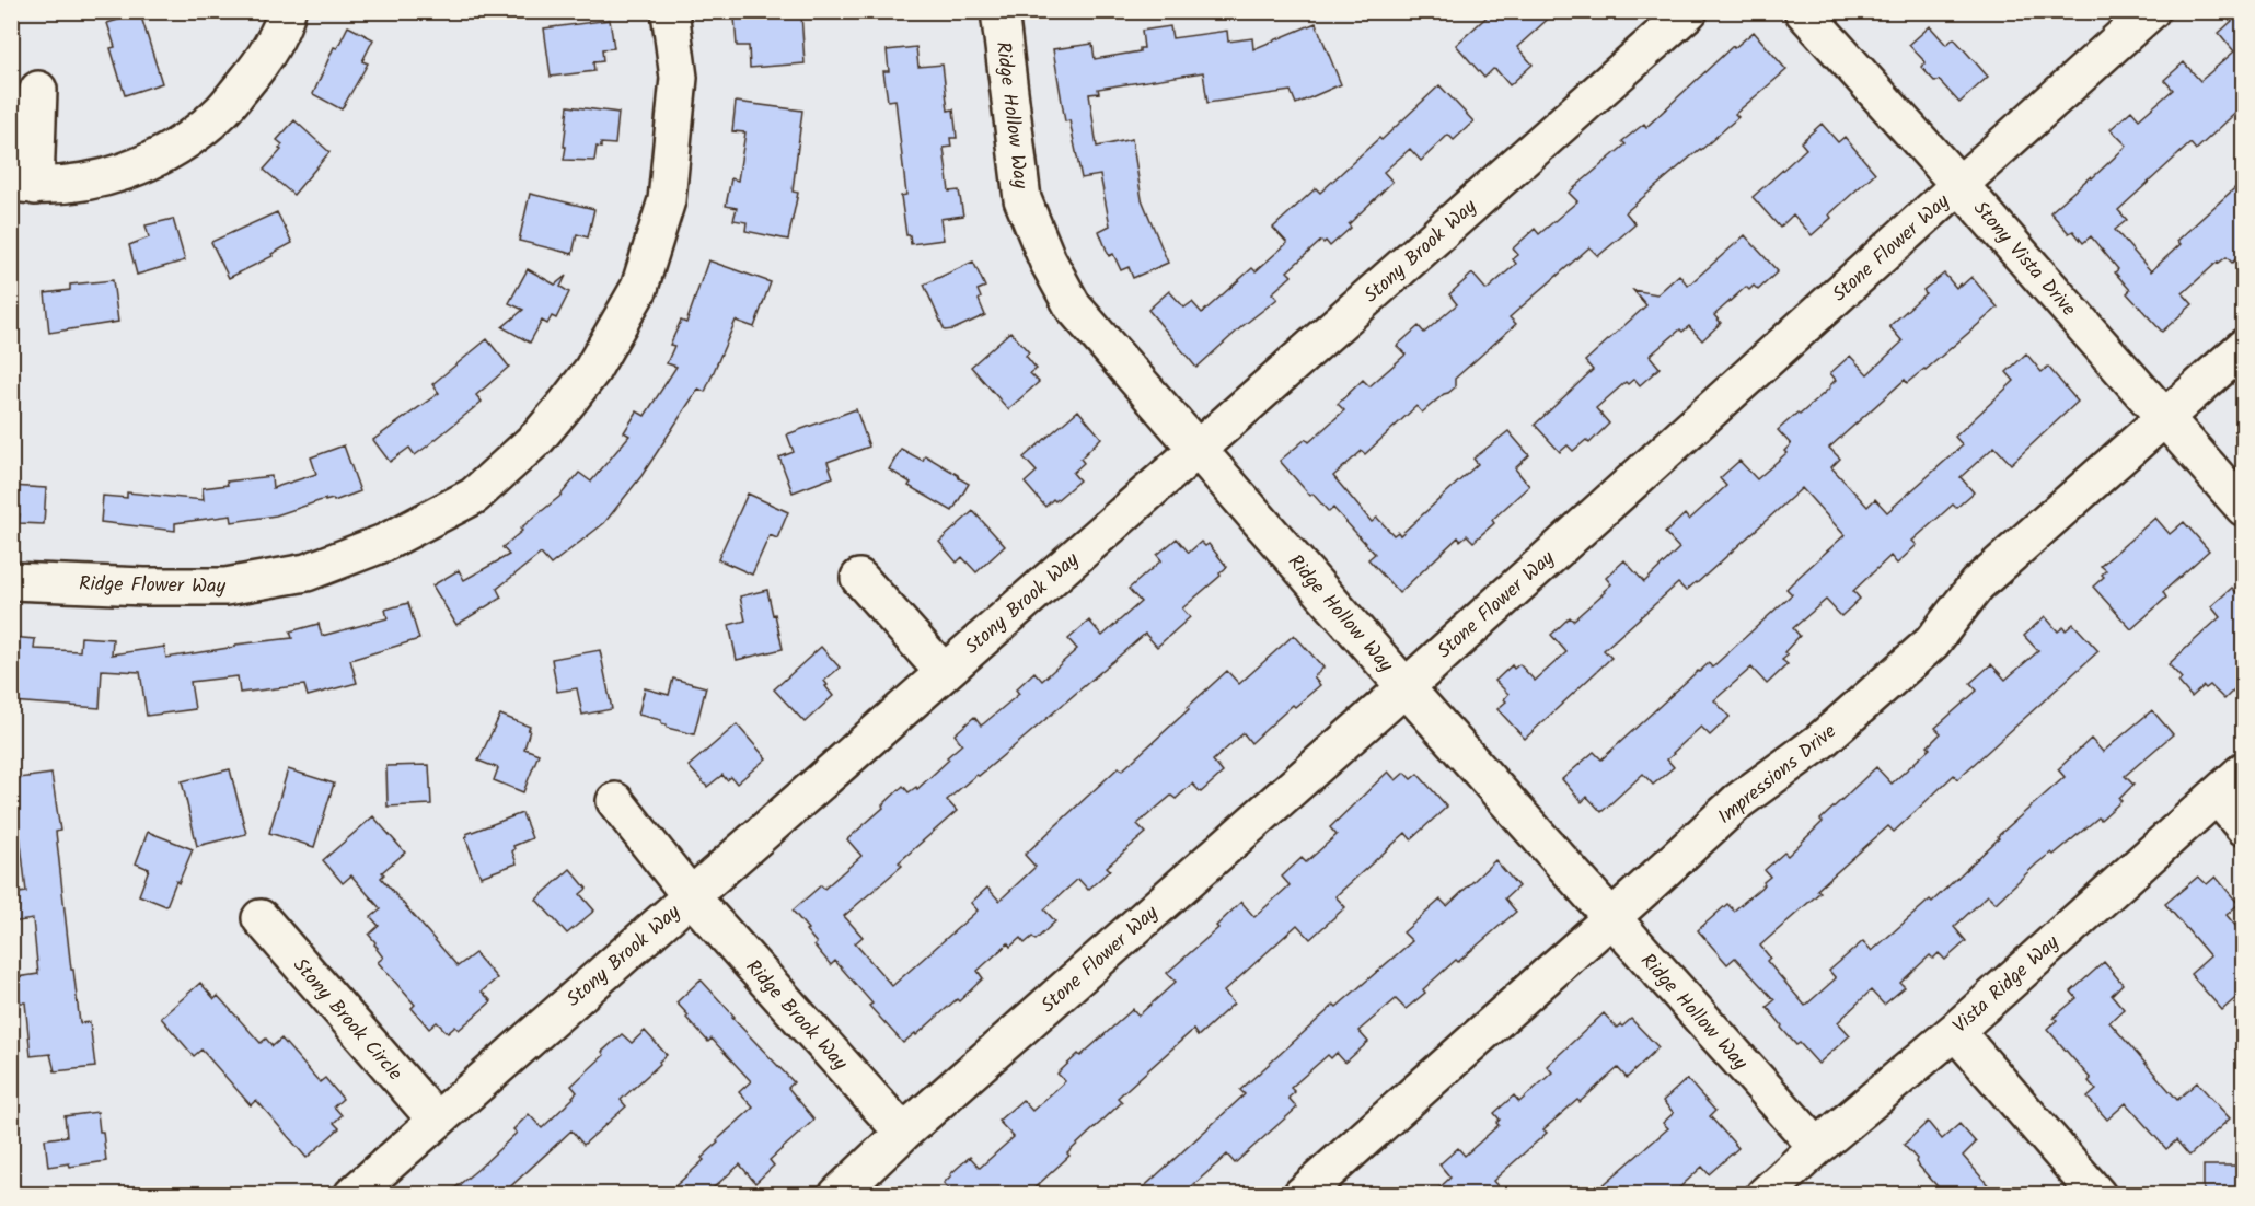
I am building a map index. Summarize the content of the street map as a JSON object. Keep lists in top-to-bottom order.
{
  "streets": {
    "street": [
      "Ridge Hollow Way",
      "Stone Flower Way",
      "Stony Brook Way",
      "Stony Vista Drive",
      "Ridge Flower Way",
      "Impressions Drive",
      "Vista Ridge Way",
      "Ridge Brook Way",
      "Stony Brook Circle"
    ]
  },
  "crossings": [
    ["Ridge Hollow Way", "Stone Flower Way"],
    ["Ridge Hollow Way", "Stony Brook Way"],
    ["Ridge Hollow Way", "Impressions Drive"],
    ["Ridge Hollow Way", "Vista Ridge Way"],
    ["Stone Flower Way", "Stony Vista Drive"],
    ["Stone Flower Way", "Ridge Brook Way"],
    ["Stony Brook Way", "Ridge Brook Way"],
    ["Stony Brook Way", "Stony Brook Circle"],
    ["Stony Vista Drive", "Impressions Drive"]
  ]
}
